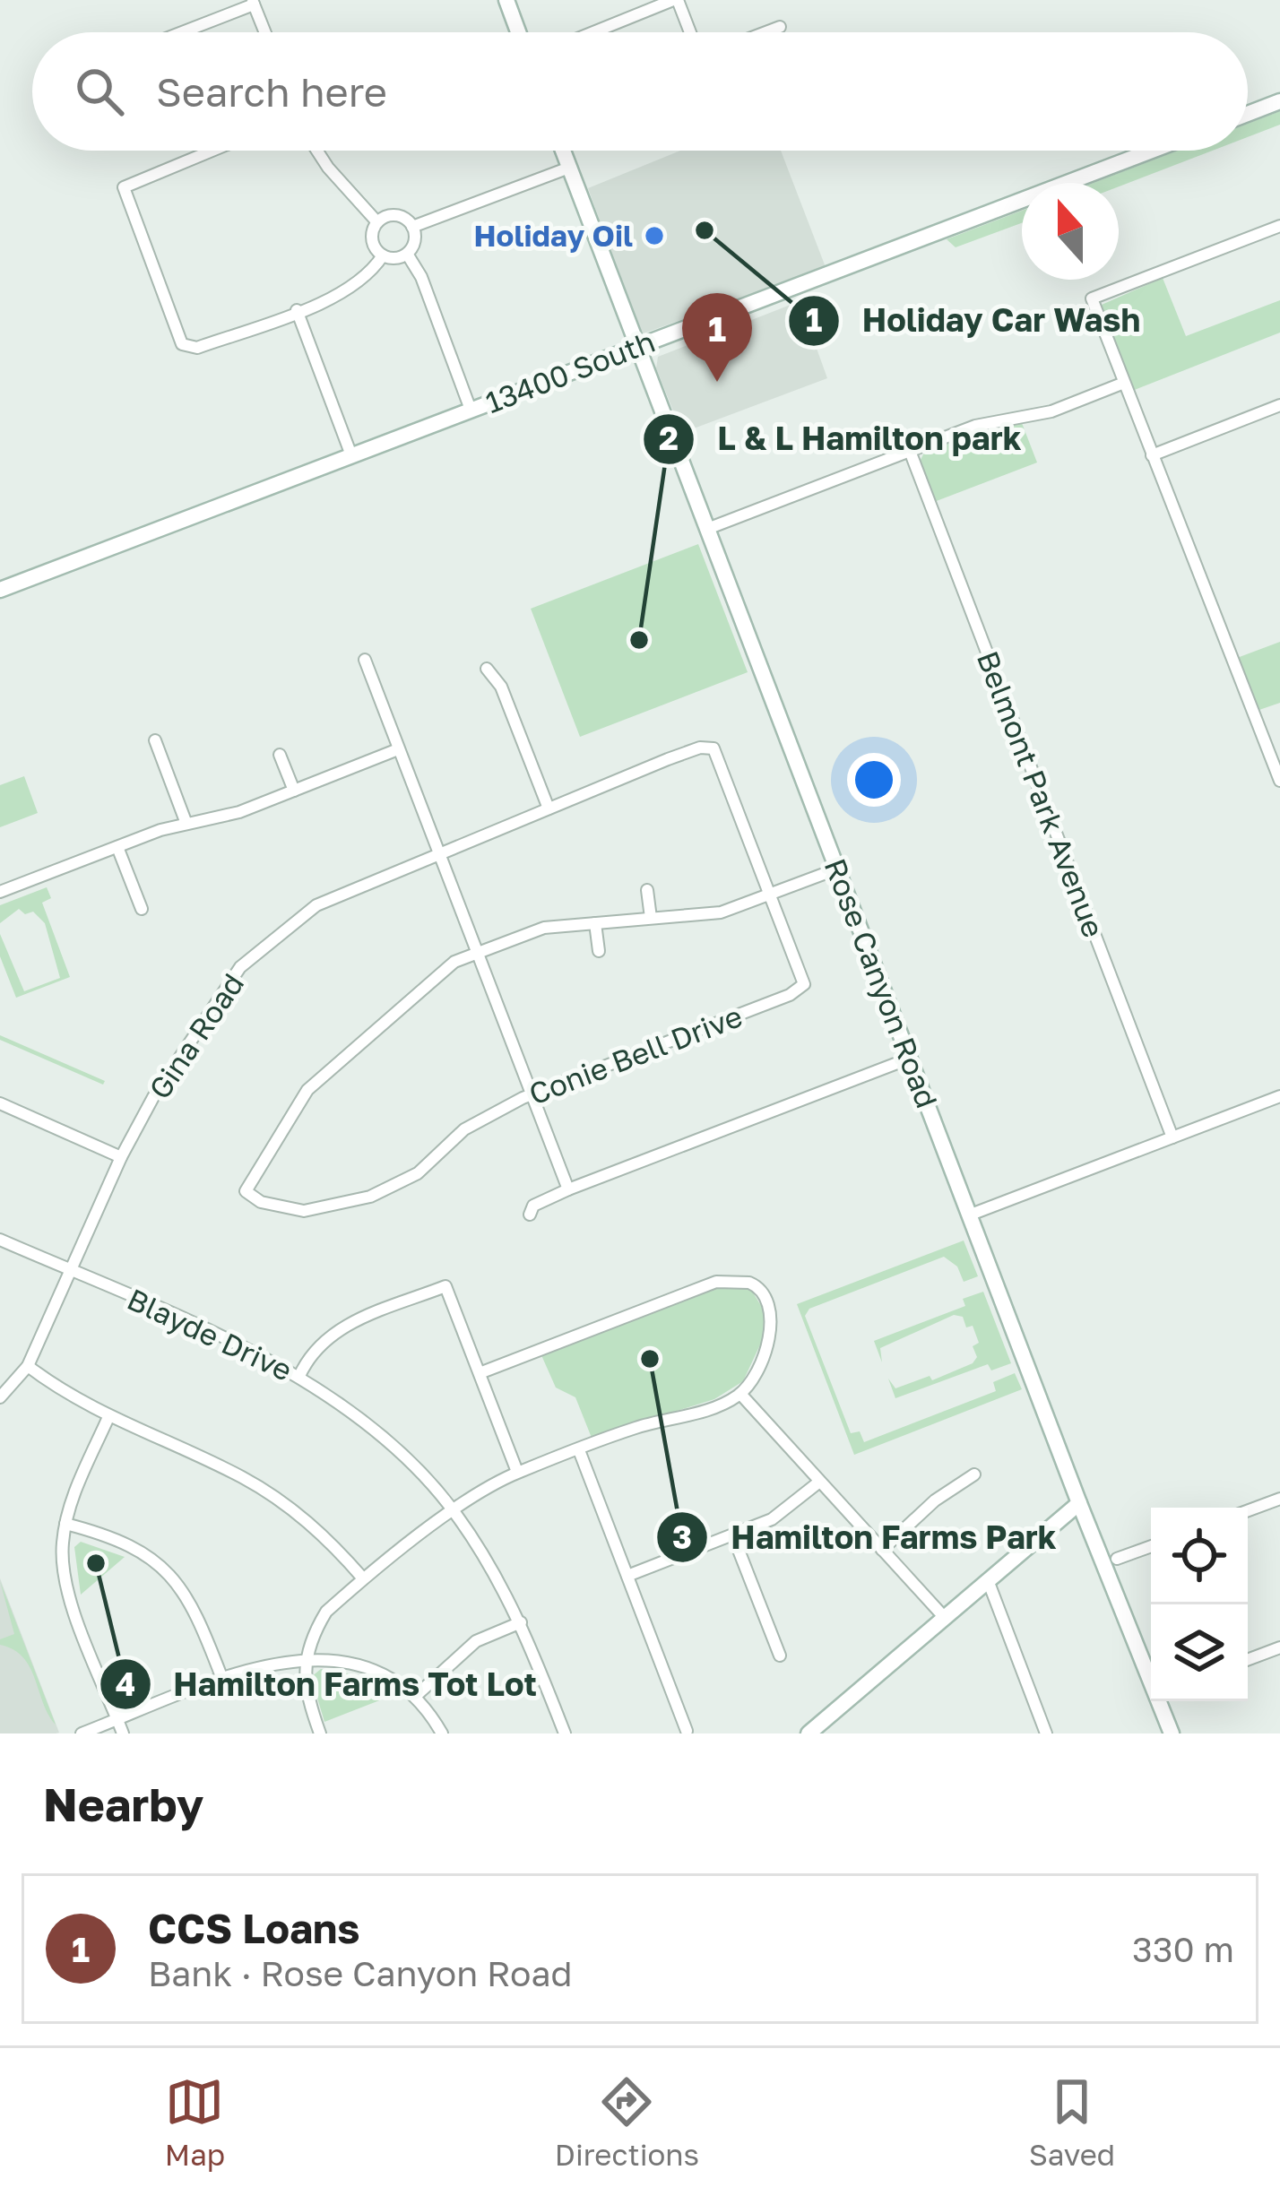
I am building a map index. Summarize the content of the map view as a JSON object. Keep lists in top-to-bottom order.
{
  "streets": {
    "street": [
      "13400 South",
      "Belmont Park Avenue",
      "Rose Canyon Road",
      "Gina Road",
      "Conie Bell Drive",
      "Blayde Drive"
    ]
  },
  "crossings": [
    ["13400 South", "Rose Canyon Road"],
    ["Gina Road", "Conie Bell Drive"],
    ["Gina Road", "Blayde Drive"]
  ],
  "places": [
    "Holiday Car Wash",
    "Holiday Oil",
    "L & L Hamilton park",
    "Hamilton Farms Park",
    "Hamilton Farms Tot Lot"
  ],
  "north": "top",
  "page": {
    "search": "Search here",
    "pins": "1",
    "heading": "Nearby",
    "list": [
      {
        "mark": "1",
        "name": "CCS Loans",
        "note": "Bank · Rose Canyon Road",
        "value": "330 m"
      }
    ],
    "nav": ["Map", "Directions", "Saved"]
  }
}
